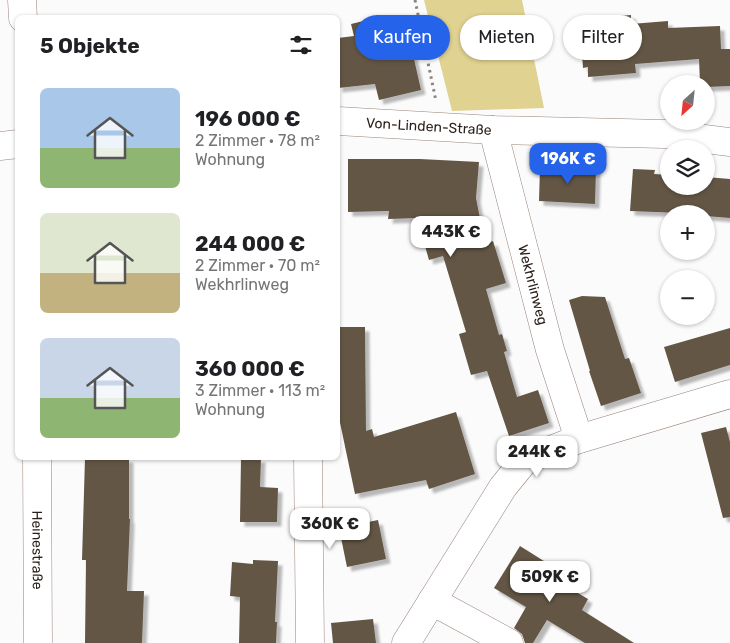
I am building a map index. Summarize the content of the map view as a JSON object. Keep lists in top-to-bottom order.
{
  "streets": {
    "street": ["Von-Linden-Straße", "Wekhrlinweg", "Heinestraße"]
  },
  "crossings": [
    ["Von-Linden-Straße", "Wekhrlinweg"]
  ],
  "north": "bottom left",
  "page": {
    "chip": ["Kaufen", "Mieten", "Filter"],
    "heading": "5 Objekte",
    "map_buttons": ["+", "−"],
    "list": [
      {
        "name": "196 000 €",
        "note": "2 Zimmer · 78 m² · Wohnung"
      },
      {
        "name": "244 000 €",
        "note": "2 Zimmer · 70 m² · Wekhrlinweg"
      },
      {
        "name": "360 000 €",
        "note": "3 Zimmer · 113 m² · Wohnung"
      }
    ],
    "price": [
      "196K €",
      "443K €",
      "244K €",
      "360K €",
      "509K €"
    ]
  }
}
